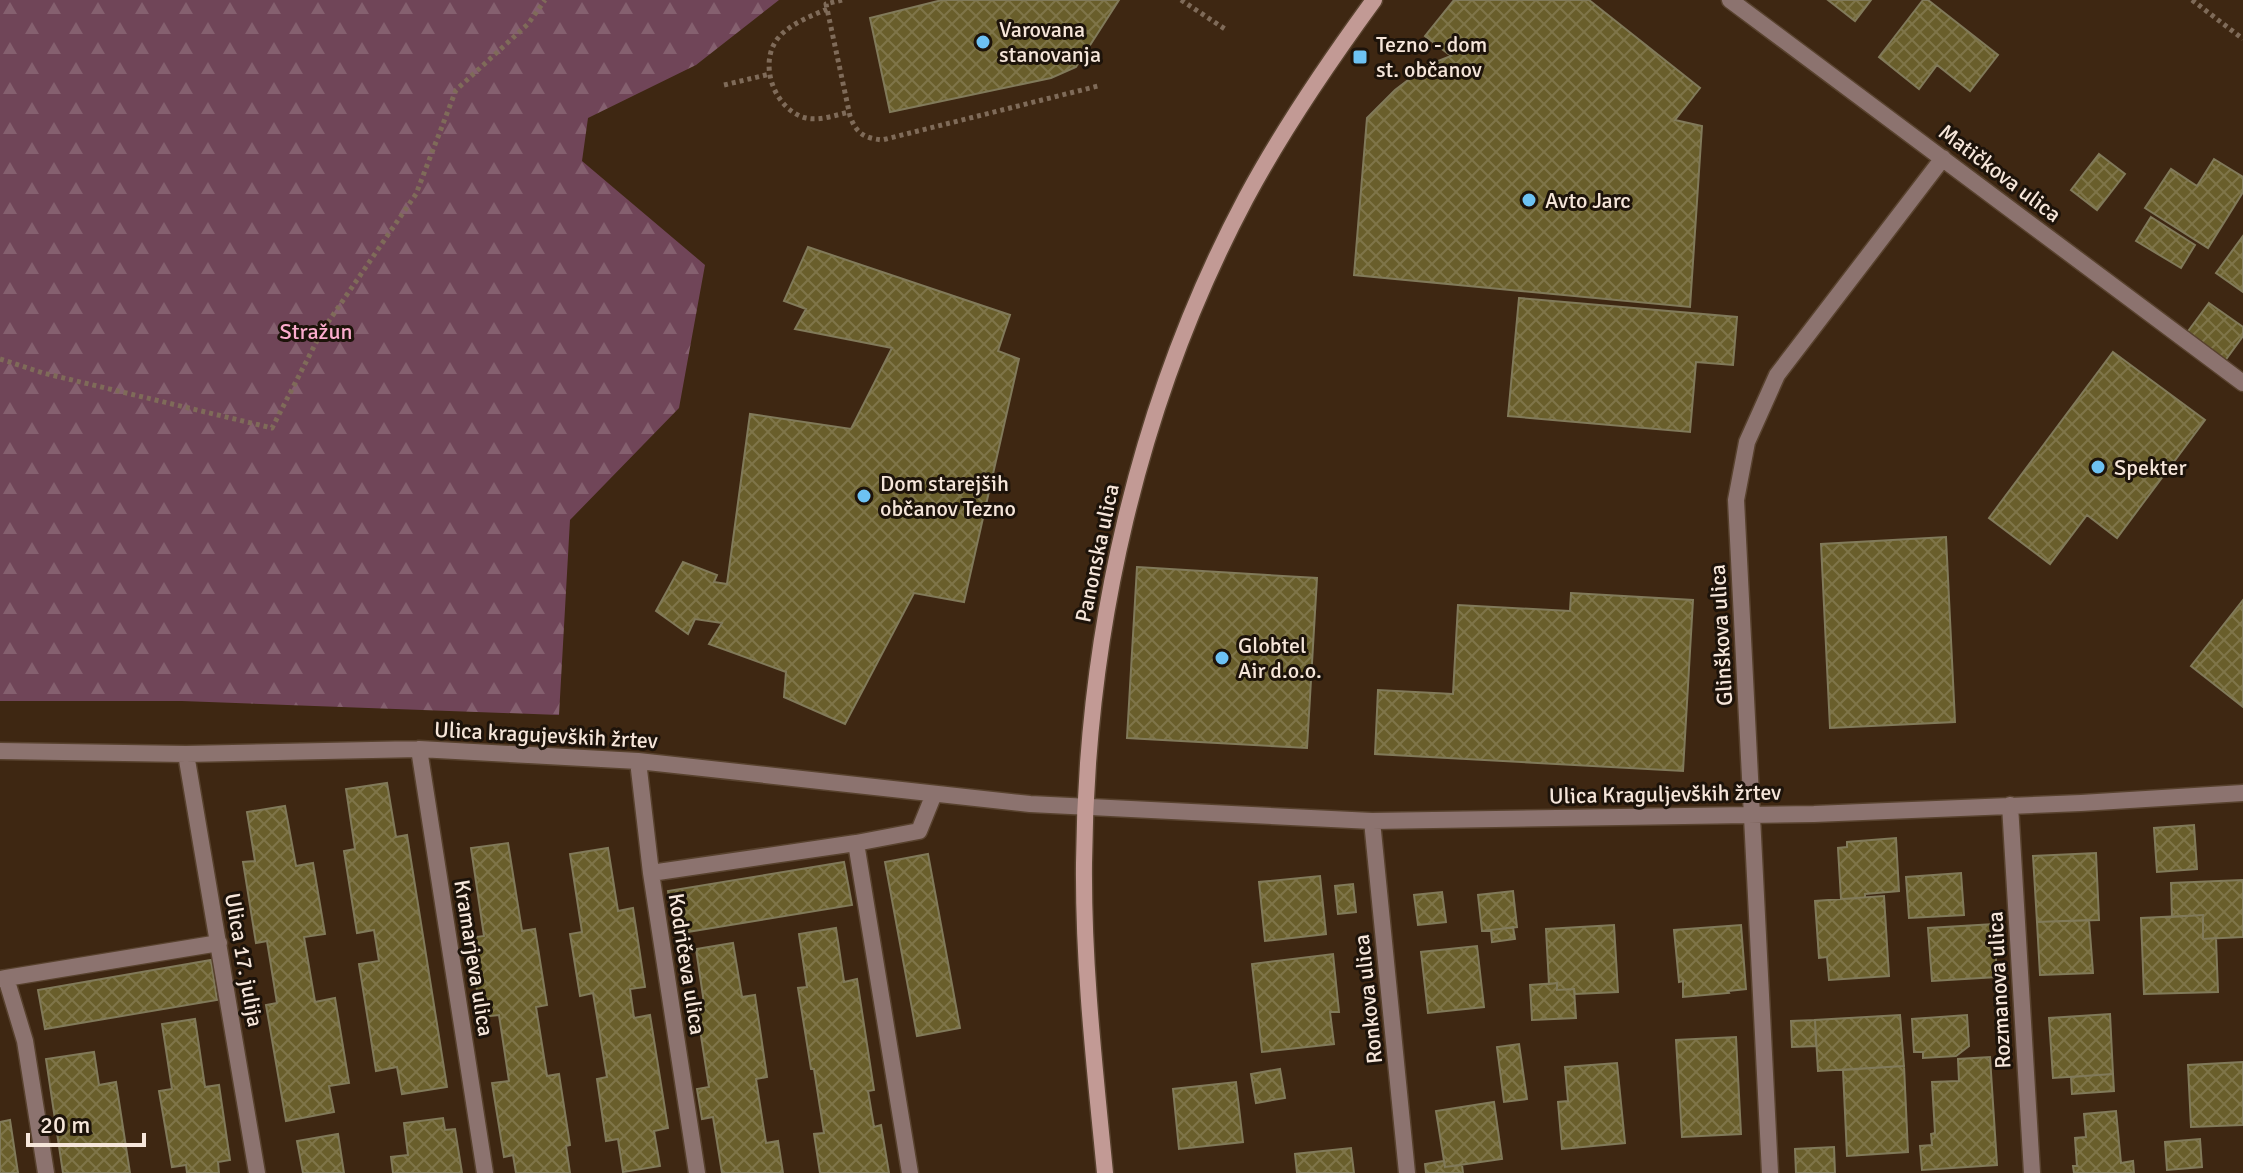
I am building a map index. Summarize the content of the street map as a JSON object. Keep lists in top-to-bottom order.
{
  "streets": {
    "street": [
      "Matičkova ulica",
      "Panonska ulica",
      "Glinškova ulica",
      "Ulica kragujevških žrtev",
      "Ulica Kraguljevških žrtev",
      "Kramarjeva ulica",
      "Ulica 17. julija",
      "Kodričeva ulica",
      "Rozmanova ulica",
      "Ronkova ulica"
    ]
  },
  "crossings": [
    ["Matičkova ulica", "Glinškova ulica"],
    ["Panonska ulica", "Ulica kragujevških žrtev"],
    ["Panonska ulica", "Ulica Kraguljevških žrtev"],
    ["Glinškova ulica", "Ulica Kraguljevških žrtev"],
    ["Ulica kragujevških žrtev", "Ulica Kraguljevških žrtev"],
    ["Ulica kragujevških žrtev", "Kramarjeva ulica"],
    ["Ulica kragujevških žrtev", "Ulica 17. julija"],
    ["Ulica kragujevških žrtev", "Kodričeva ulica"],
    ["Ulica Kraguljevških žrtev", "Rozmanova ulica"],
    ["Ulica Kraguljevških žrtev", "Ronkova ulica"]
  ],
  "parks": ["Stražun"],
  "places": {
    "other": [
      "Varovana stanovanja",
      "Avto Jarc",
      "Spekter",
      "Dom starejših občanov Tezno",
      "Globtel Air d.o.o."
    ],
    "transit": ["Tezno - dom st. občanov"]
  },
  "scale_bar": "20 m"
}
